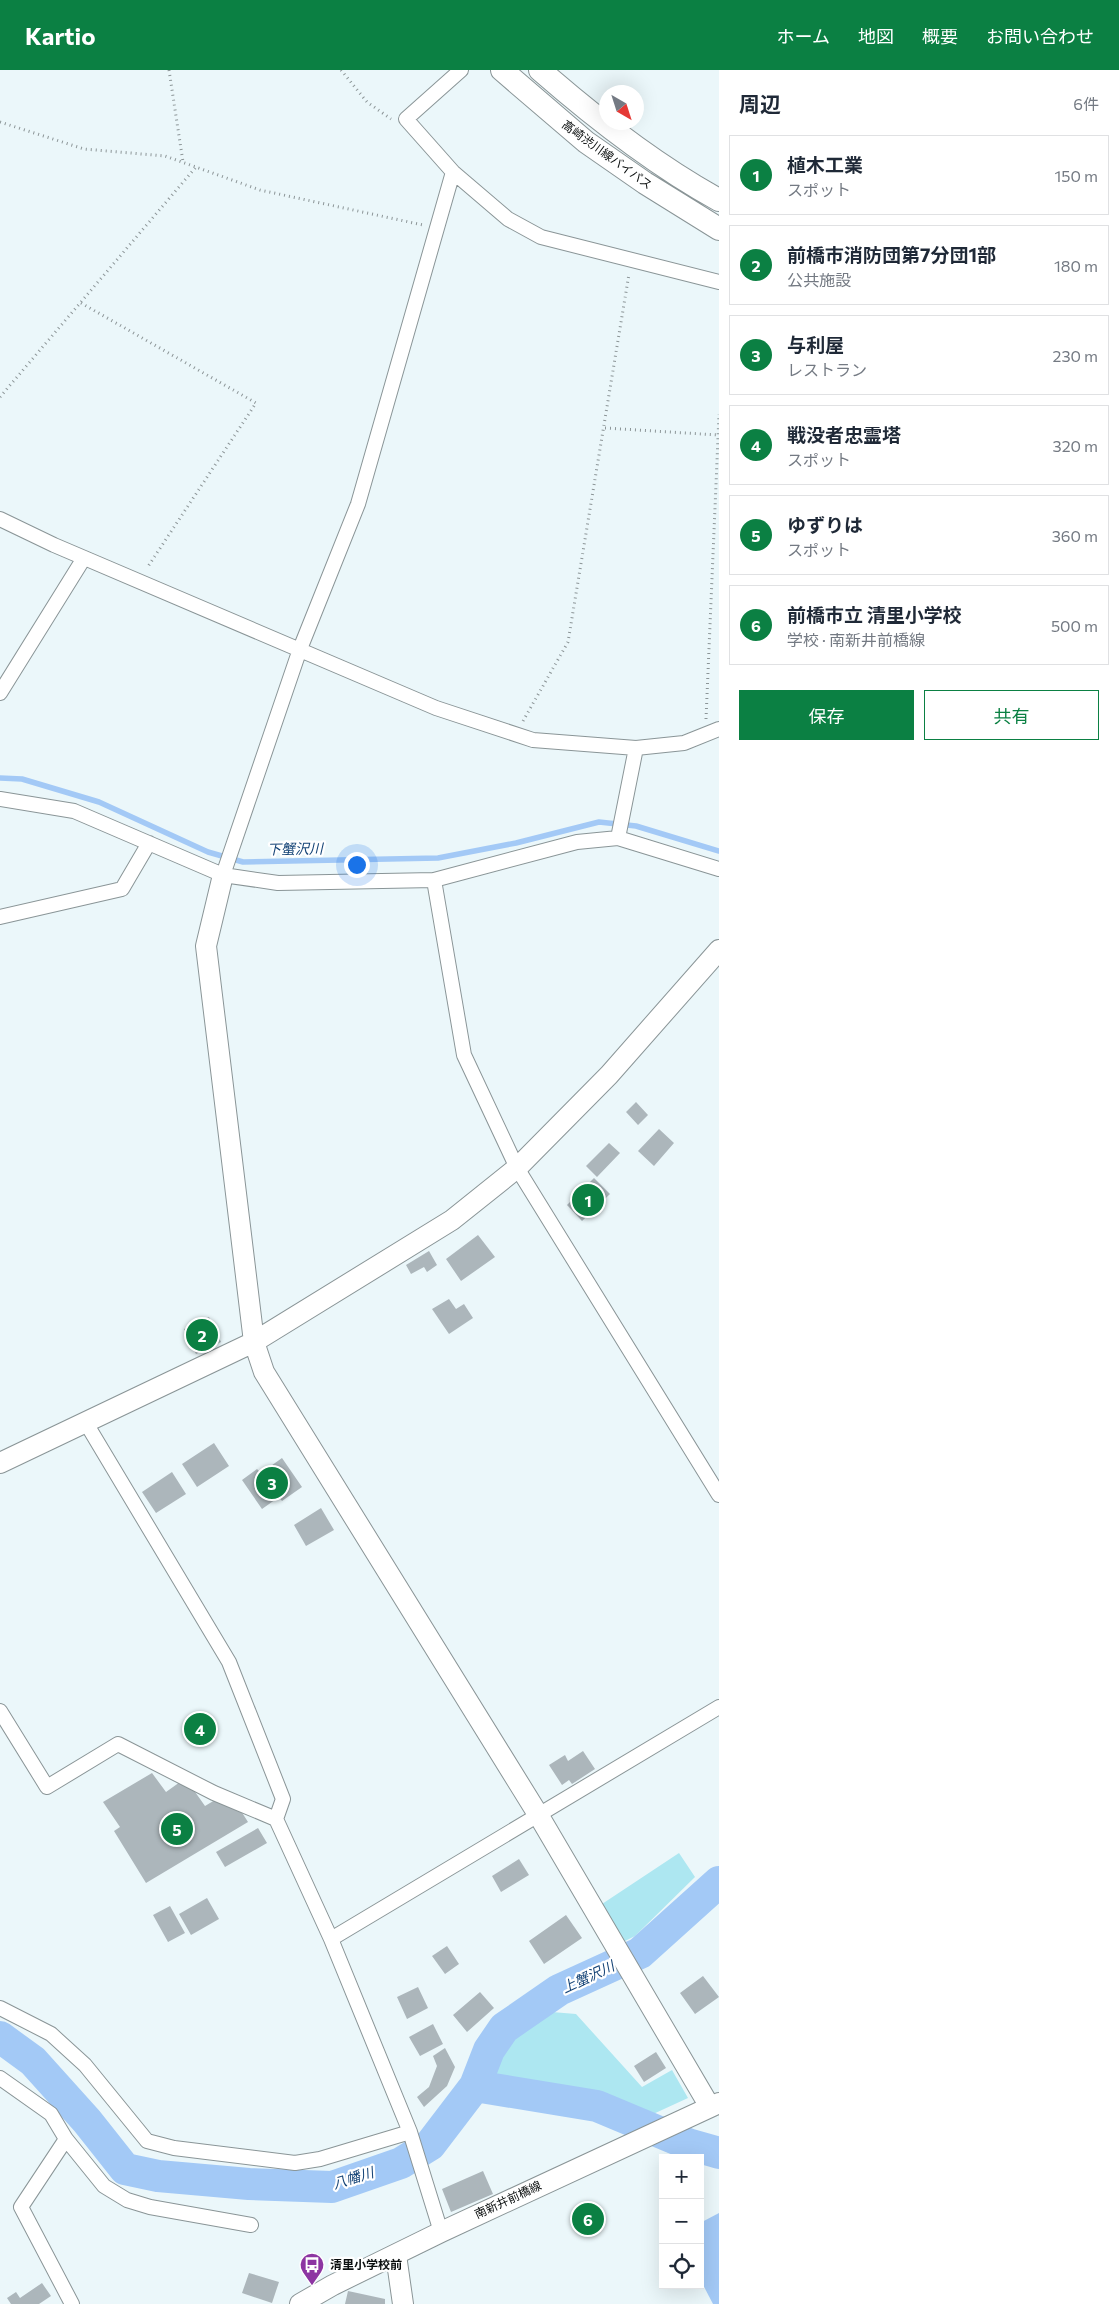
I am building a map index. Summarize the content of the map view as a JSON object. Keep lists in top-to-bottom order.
{
  "streets": {
    "main road": ["高崎渋川線バイパス"],
    "street": ["南新井前橋線"]
  },
  "water": ["下蟹沢川", "上蟹沢川", "八幡川"],
  "places": {
    "bus stop": ["清里小学校前"]
  },
  "north": "bottom right",
  "page": {
    "header": "Kartio",
    "nav": [
      "ホーム",
      "地図",
      "概要",
      "お問い合わせ"
    ],
    "heading": ["周辺", "6件"],
    "list": [
      {
        "mark": "1",
        "name": "植木工業",
        "note": "スポット",
        "value": "150 m"
      },
      {
        "mark": "2",
        "name": "前橋市消防団第7分団1部",
        "note": "公共施設",
        "value": "180 m"
      },
      {
        "mark": "3",
        "name": "与利屋",
        "note": "レストラン",
        "value": "230 m"
      },
      {
        "mark": "4",
        "name": "戦没者忠霊塔",
        "note": "スポット",
        "value": "320 m"
      },
      {
        "mark": "5",
        "name": "ゆずりは",
        "note": "スポット",
        "value": "360 m"
      },
      {
        "mark": "6",
        "name": "前橋市立 清里小学校",
        "note": "学校 · 南新井前橋線",
        "value": "500 m"
      }
    ],
    "buttons": ["保存", "共有"],
    "pins": [
      "1",
      "2",
      "3",
      "4",
      "5",
      "6"
    ],
    "map_buttons": ["+", "−"]
  }
}
